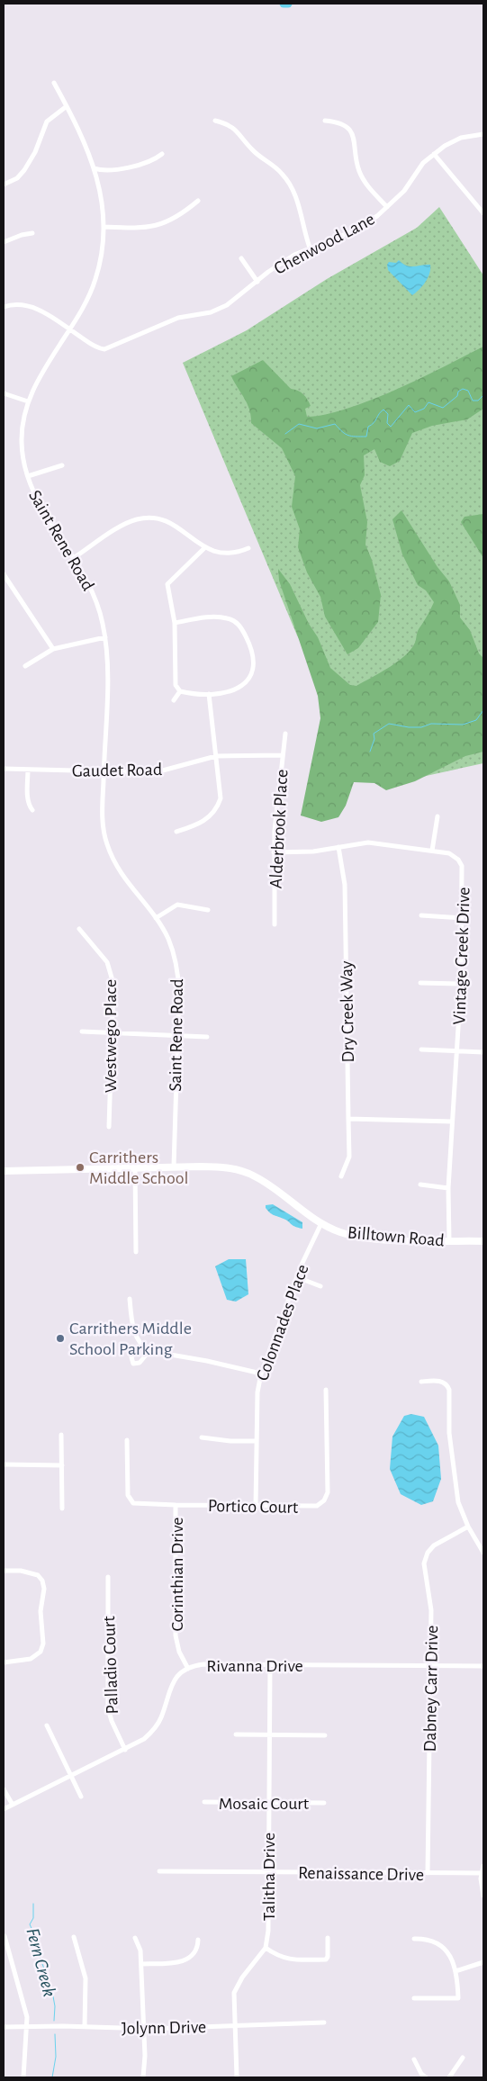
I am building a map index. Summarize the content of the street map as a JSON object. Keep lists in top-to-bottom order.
{
  "streets": {
    "main road": ["Billtown Road"],
    "street": [
      "Chenwood Lane",
      "Saint Rene Road",
      "Gaudet Road",
      "Alderbrook Place",
      "Vintage Creek Drive",
      "Dry Creek Way",
      "Westwego Place",
      "Colonnades Place",
      "Portico Court",
      "Corinthian Drive",
      "Palladio Court",
      "Rivanna Drive",
      "Dabney Carr Drive",
      "Mosaic Court",
      "Renaissance Drive",
      "Talitha Drive",
      "Jolynn Drive"
    ]
  },
  "crossings": [
    ["Chenwood Lane", "Saint Rene Road"],
    ["Saint Rene Road", "Gaudet Road"],
    ["Saint Rene Road", "Billtown Road"],
    ["Gaudet Road", "Alderbrook Place"],
    ["Alderbrook Place", "Vintage Creek Drive"],
    ["Vintage Creek Drive", "Dry Creek Way"],
    ["Vintage Creek Drive", "Billtown Road"],
    ["Billtown Road", "Colonnades Place"],
    ["Colonnades Place", "Portico Court"],
    ["Portico Court", "Corinthian Drive"],
    ["Corinthian Drive", "Rivanna Drive"],
    ["Palladio Court", "Rivanna Drive"],
    ["Rivanna Drive", "Dabney Carr Drive"],
    ["Rivanna Drive", "Talitha Drive"],
    ["Dabney Carr Drive", "Renaissance Drive"],
    ["Mosaic Court", "Talitha Drive"],
    ["Renaissance Drive", "Talitha Drive"],
    ["Talitha Drive", "Jolynn Drive"]
  ],
  "water": ["Fern Creek"],
  "places": ["Carrithers Middle School", "Carrithers Middle School Parking"]
}
